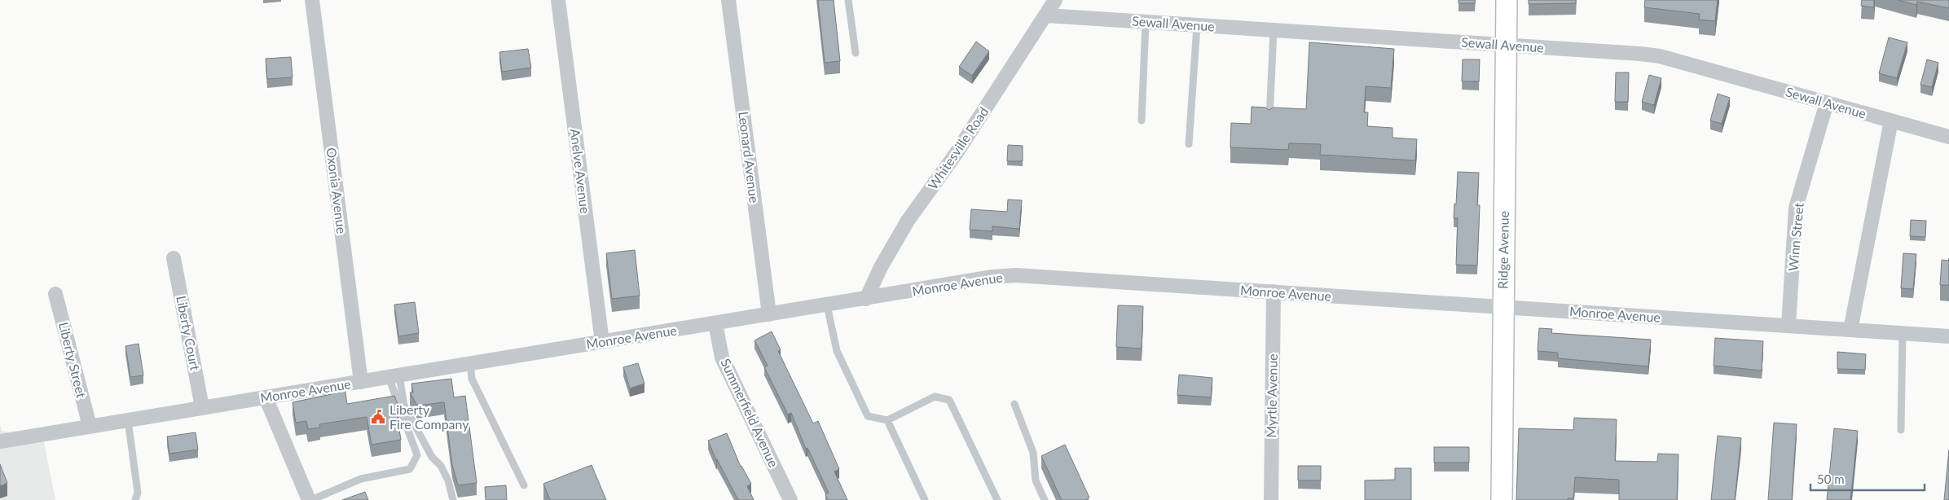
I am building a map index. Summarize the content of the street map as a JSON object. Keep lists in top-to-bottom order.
{
  "streets": {
    "street": [
      "Sewall Avenue",
      "Whitesville Road",
      "Leonard Avenue",
      "Anelve Avenue",
      "Oxonia Avenue",
      "Winn Street",
      "Ridge Avenue",
      "Monroe Avenue",
      "Liberty Court",
      "Liberty Street",
      "Myrtle Avenue",
      "Summerfield Avenue"
    ]
  },
  "crossings": [
    ["Sewall Avenue", "Whitesville Road"],
    ["Sewall Avenue", "Winn Street"],
    ["Sewall Avenue", "Ridge Avenue"],
    ["Whitesville Road", "Monroe Avenue"],
    ["Leonard Avenue", "Monroe Avenue"],
    ["Anelve Avenue", "Monroe Avenue"],
    ["Oxonia Avenue", "Monroe Avenue"],
    ["Winn Street", "Monroe Avenue"],
    ["Ridge Avenue", "Monroe Avenue"],
    ["Monroe Avenue", "Liberty Court"],
    ["Monroe Avenue", "Liberty Street"],
    ["Monroe Avenue", "Myrtle Avenue"],
    ["Monroe Avenue", "Summerfield Avenue"]
  ],
  "places": {
    "public building": ["Liberty Fire Company"]
  },
  "scale_bar": "50 m"
}
